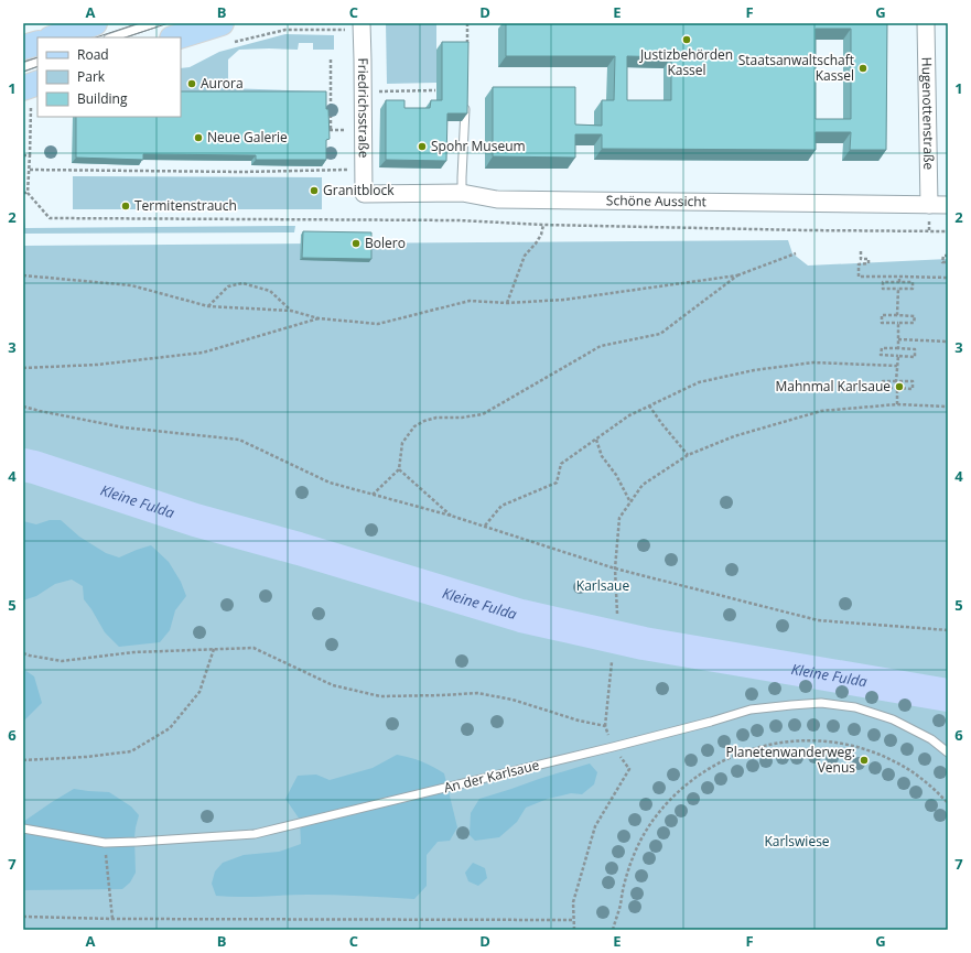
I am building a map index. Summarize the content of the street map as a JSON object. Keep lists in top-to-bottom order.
{
  "streets": {
    "street": ["Friedrichsstraße", "Hugenottenstraße", "Schöne Aussicht"],
    "lane": ["An der Karlsaue"]
  },
  "crossings": [
    ["Friedrichsstraße", "Schöne Aussicht"],
    ["Hugenottenstraße", "Schöne Aussicht"]
  ],
  "water": ["Kleine Fulda"],
  "parks": ["Karlsaue", "Karlswiese"],
  "places": [
    "Justizbehörden Kassel",
    "Staatsanwaltschaft Kassel",
    "Aurora",
    "Neue Galerie",
    "Spohr Museum",
    "Granitblock",
    "Termitenstrauch",
    "Bolero",
    "Mahnmal Karlsaue",
    "Planetenwanderweg: Venus"
  ],
  "legend": ["Road", "Park", "Building"],
  "grid": {
    "columns": [
      "A",
      "B",
      "C",
      "D",
      "E",
      "F",
      "G"
    ],
    "rows": [
      "1",
      "2",
      "3",
      "4",
      "5",
      "6",
      "7"
    ]
  }
}
